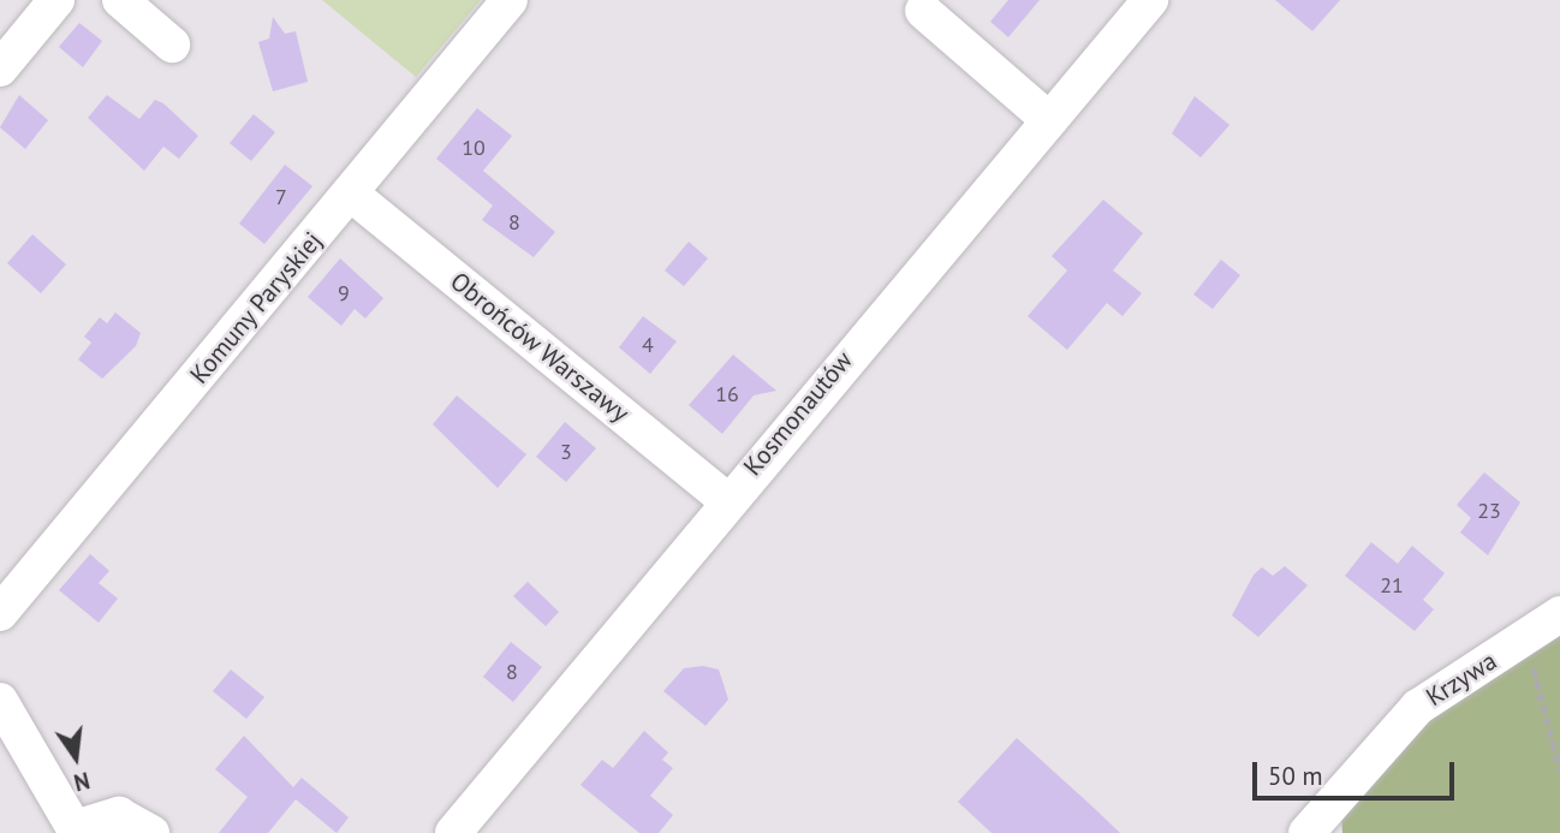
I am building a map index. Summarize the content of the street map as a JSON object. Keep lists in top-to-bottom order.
{
  "streets": {
    "street": [
      "Komuny Paryskiej",
      "Obrońców Warszawy",
      "Kosmonautów",
      "Krzywa"
    ]
  },
  "crossings": [
    ["Komuny Paryskiej", "Obrońców Warszawy"],
    ["Obrońców Warszawy", "Kosmonautów"]
  ],
  "house_numbers": [
    "10",
    "7",
    "8",
    "9",
    "4",
    "16",
    "3",
    "23",
    "21",
    "8"
  ],
  "scale_bar": "50 m",
  "north": "bottom"
}
